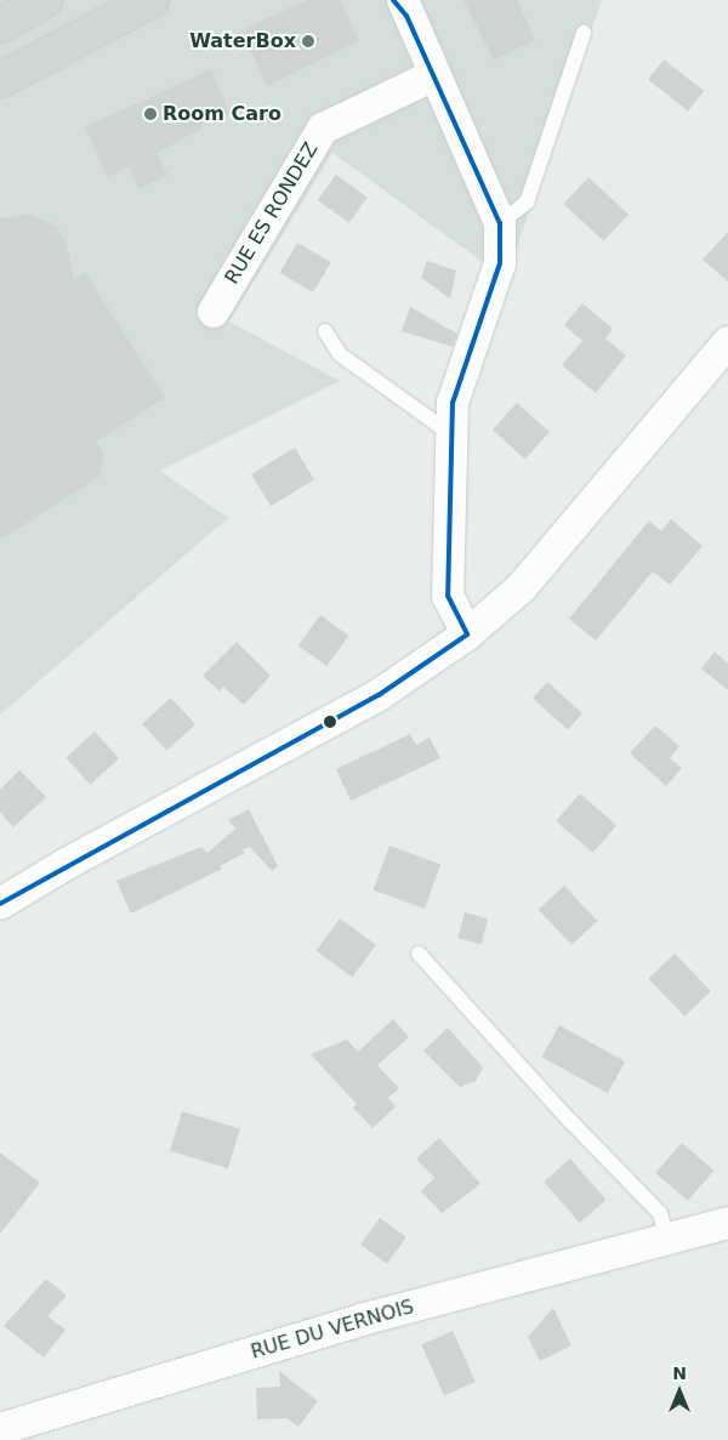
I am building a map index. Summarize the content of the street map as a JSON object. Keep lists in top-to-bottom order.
{
  "streets": {
    "street": ["RUE ES RONDEZ", "RUE DU VERNOIS"]
  },
  "places": ["WaterBox", "Room Caro"],
  "north": "top"
}
